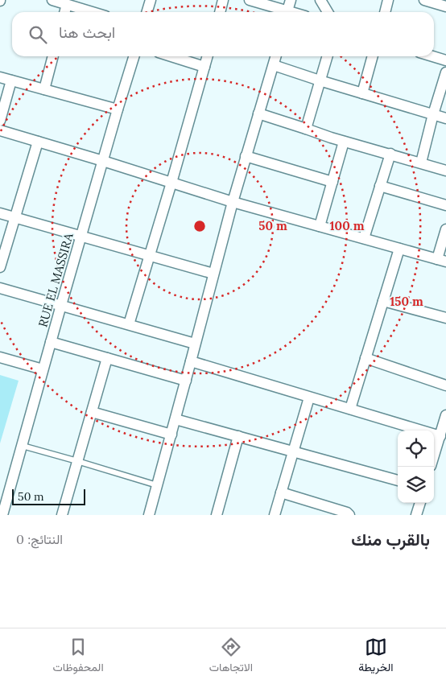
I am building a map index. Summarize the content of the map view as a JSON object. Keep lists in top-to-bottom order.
{
  "streets": {
    "street": ["RUE EL MASSIRA"]
  },
  "scale_bar": "50 m",
  "page": {
    "search": "ابحث هنا",
    "scale": "50 m",
    "heading": ["بالقرب منك", "النتائج: 0"],
    "nav": ["الخريطة", "الاتجاهات", "المحفوظات"]
  },
  "rings": ["50 m", "100 m", "150 m"]
}
